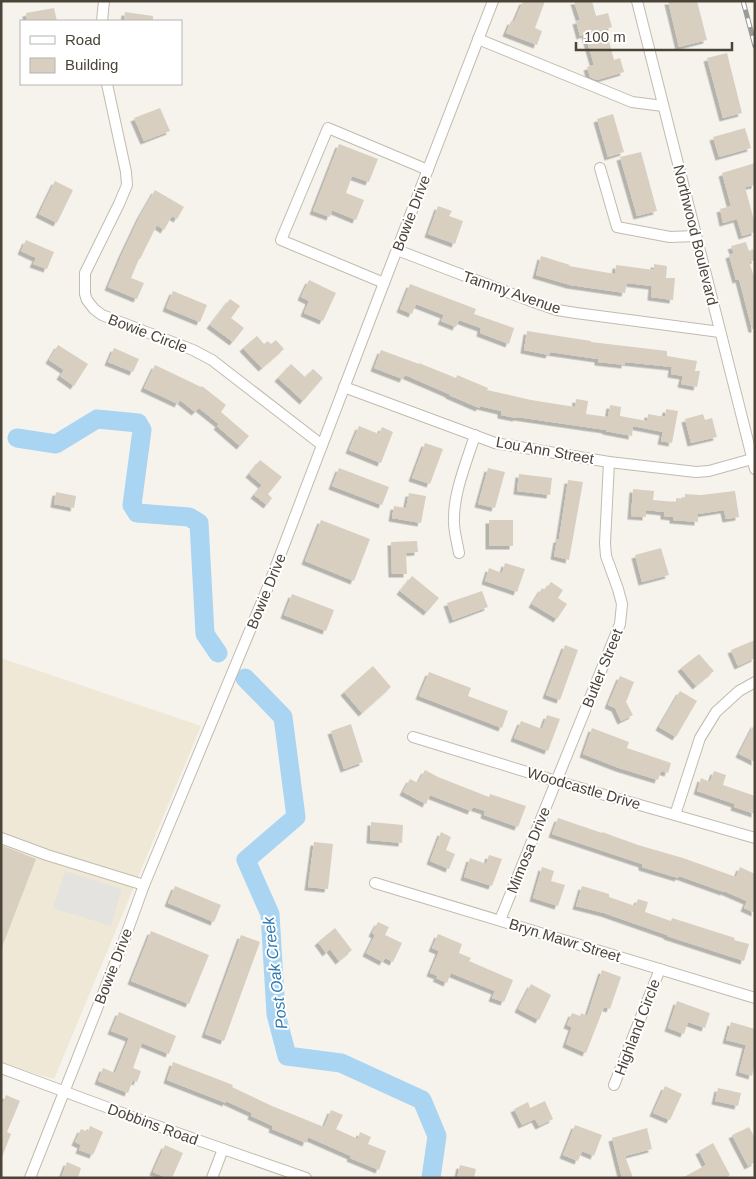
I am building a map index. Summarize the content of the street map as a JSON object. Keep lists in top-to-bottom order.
{
  "streets": {
    "street": [
      "Bowie Drive",
      "Northwood Boulevard",
      "Tammy Avenue",
      "Bowie Circle",
      "Lou Ann Street",
      "Butler Street",
      "Woodcastle Drive",
      "Mimosa Drive",
      "Bryn Mawr Street",
      "Highland Circle",
      "Dobbins Road"
    ]
  },
  "crossings": [
    ["Bowie Drive", "Tammy Avenue"],
    ["Bowie Drive", "Bowie Circle"],
    ["Bowie Drive", "Lou Ann Street"],
    ["Bowie Drive", "Dobbins Road"],
    ["Northwood Boulevard", "Tammy Avenue"],
    ["Northwood Boulevard", "Lou Ann Street"],
    ["Lou Ann Street", "Butler Street"],
    ["Butler Street", "Woodcastle Drive"],
    ["Butler Street", "Mimosa Drive"],
    ["Woodcastle Drive", "Mimosa Drive"],
    ["Mimosa Drive", "Bryn Mawr Street"],
    ["Bryn Mawr Street", "Highland Circle"]
  ],
  "water": ["Post Oak Creek"],
  "legend": ["Road", "Building"],
  "scale_bar": "100 m"
}
